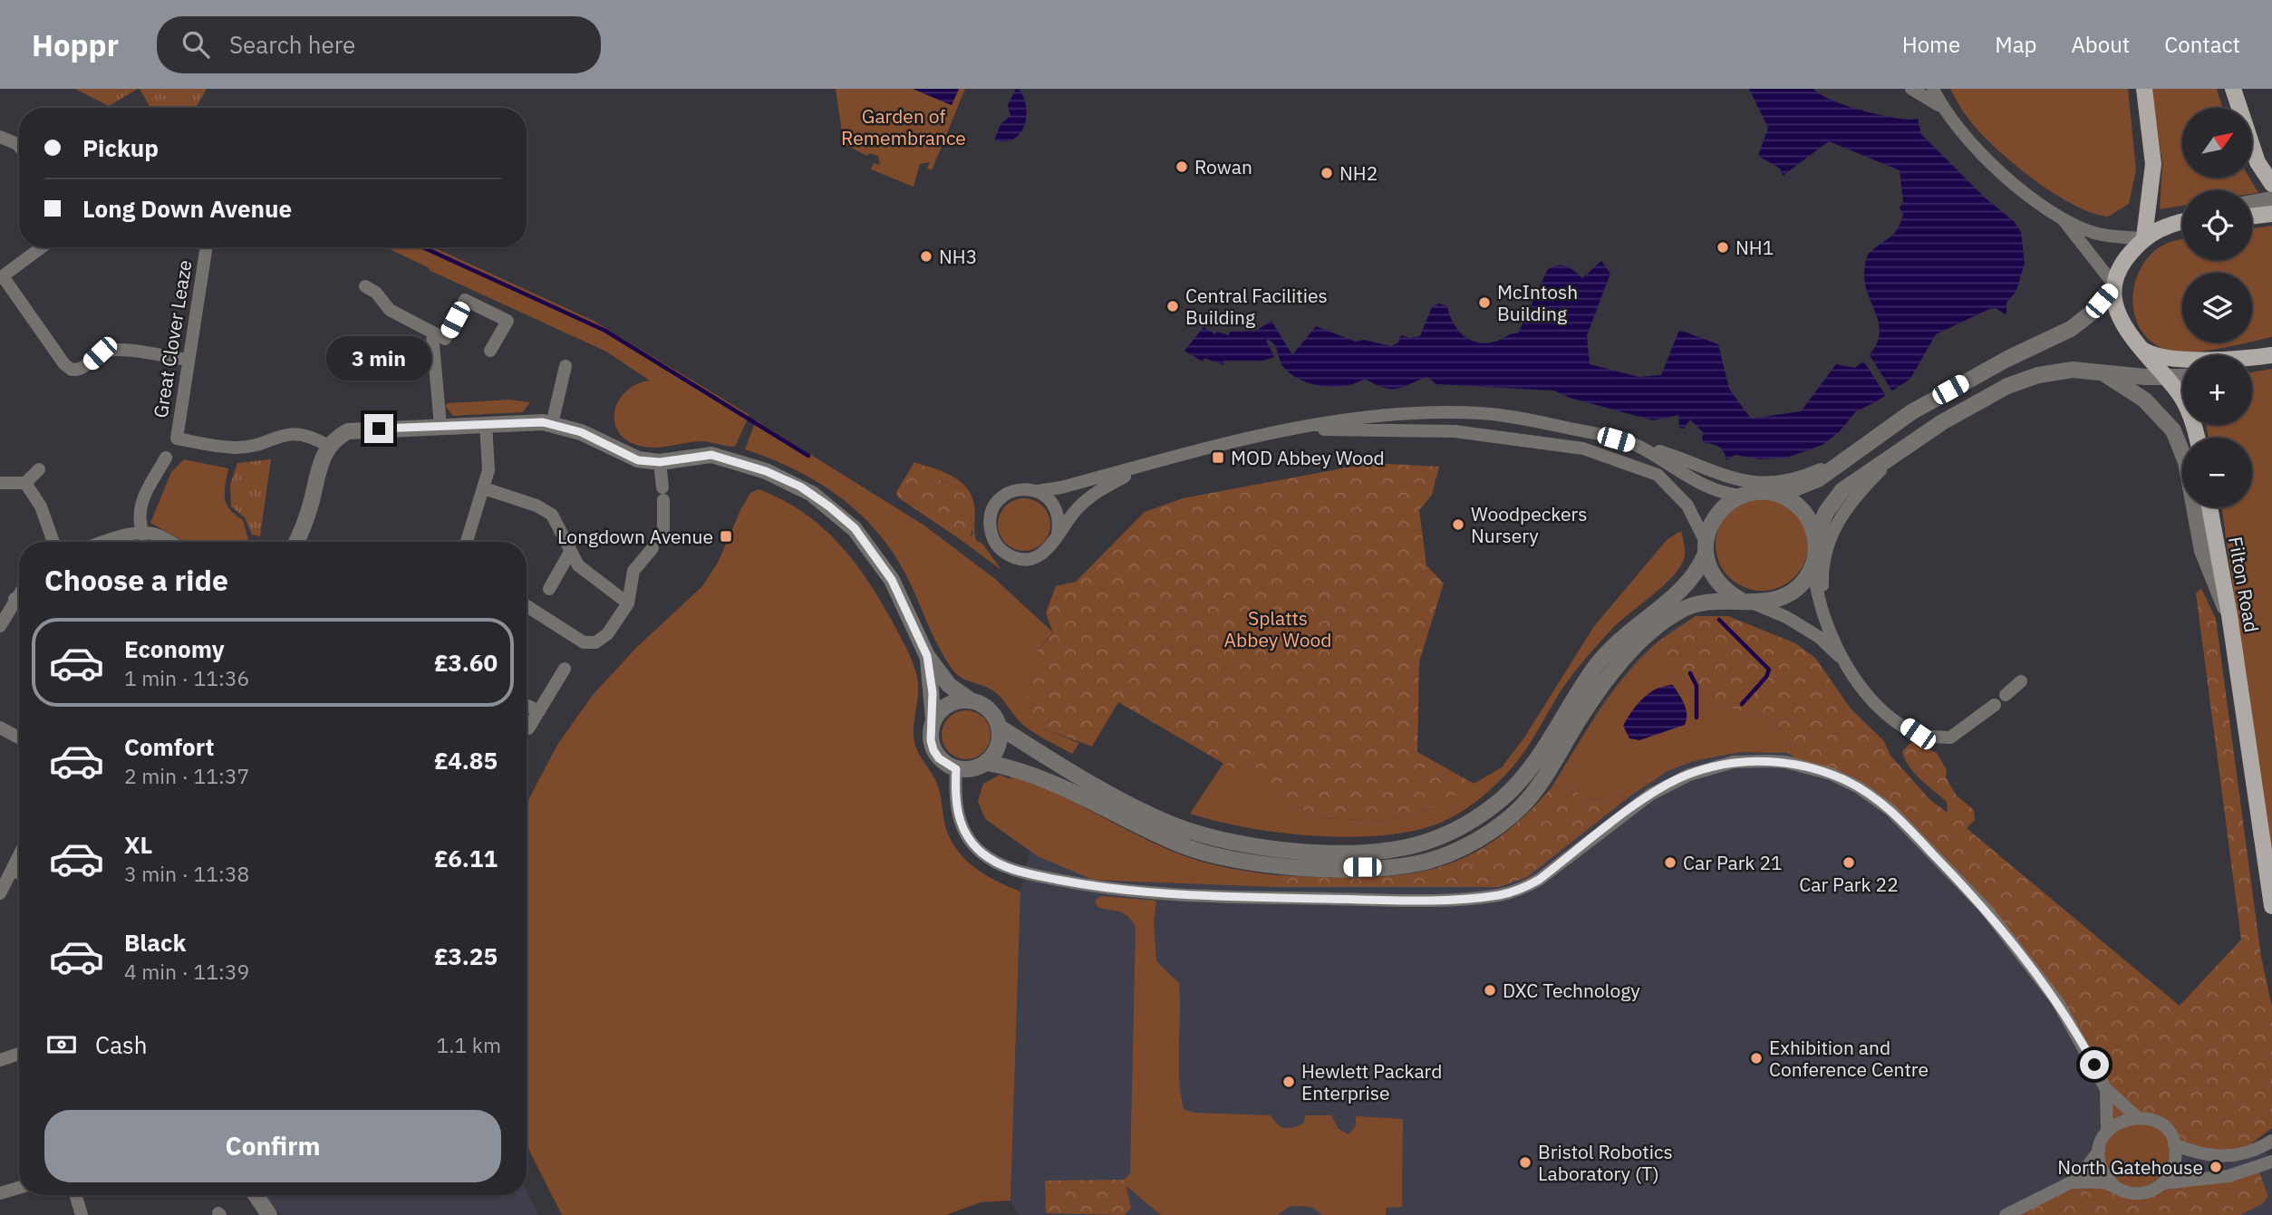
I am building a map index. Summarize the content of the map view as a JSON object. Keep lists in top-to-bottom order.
{
  "streets": {
    "main road": ["Filton Road"],
    "street": ["Great Clover Leaze"]
  },
  "parks": ["Garden of Remembrance", "Splatts Abbey Wood"],
  "places": {
    "other": [
      "Rowan",
      "NH2",
      "NH1",
      "NH3",
      "McIntosh Building",
      "Central Facilities Building",
      "Woodpeckers Nursery",
      "Car Park 21",
      "Car Park 22",
      "DXC Technology",
      "Exhibition and Conference Centre",
      "Hewlett Packard Enterprise",
      "Bristol Robotics Laboratory (T)",
      "North Gatehouse"
    ],
    "transit": ["MOD Abbey Wood", "Longdown Avenue"]
  },
  "north": "top right",
  "page": {
    "header": "Hoppr",
    "search": "Search here",
    "nav": [
      "Home",
      "Map",
      "About",
      "Contact"
    ],
    "map_buttons": ["+", "−"],
    "banner": ["Pickup", "Long Down Avenue"],
    "bubble": "3 min",
    "heading": "Choose a ride",
    "list": [
      {
        "name": "Economy",
        "note": "1 min · 11:36",
        "value": "£3.60"
      },
      {
        "name": "Comfort",
        "note": "2 min · 11:37",
        "value": "£4.85"
      },
      {
        "name": "XL",
        "note": "3 min · 11:38",
        "value": "£6.11"
      },
      {
        "name": "Black",
        "note": "4 min · 11:39",
        "value": "£3.25"
      }
    ],
    "pay": ["Cash", "1.1 km"],
    "buttons": "Confirm"
  }
}
